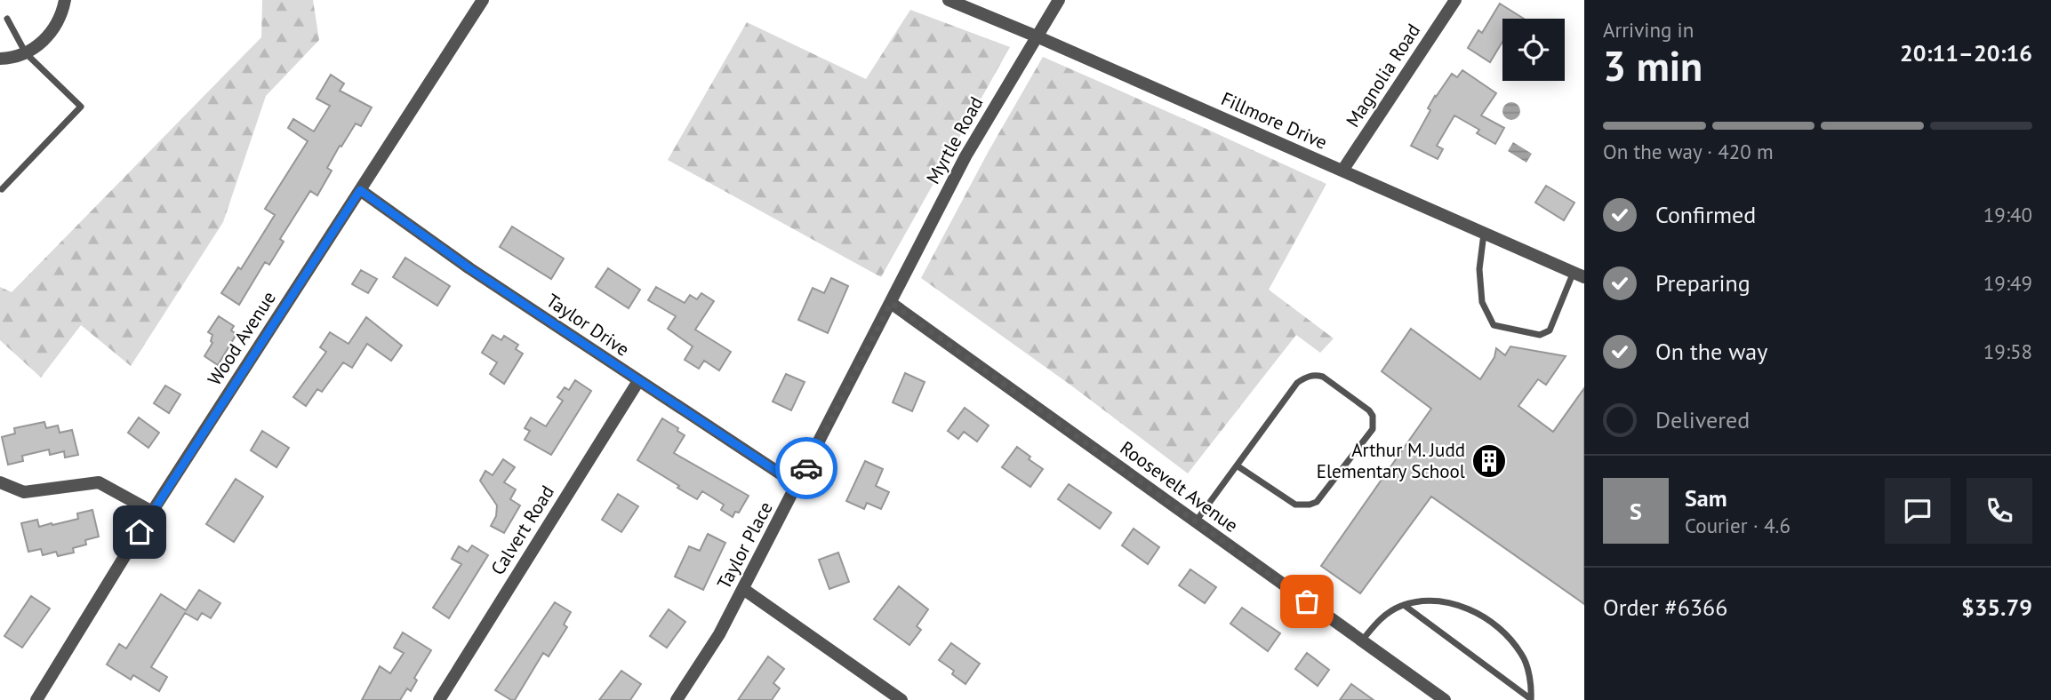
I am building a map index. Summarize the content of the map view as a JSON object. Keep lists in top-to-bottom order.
{
  "streets": {
    "street": [
      "Magnolia Road",
      "Fillmore Drive",
      "Myrtle Road",
      "Taylor Drive",
      "Wood Avenue",
      "Roosevelt Avenue",
      "Calvert Road",
      "Taylor Place"
    ]
  },
  "crossings": [
    ["Magnolia Road", "Fillmore Drive"],
    ["Fillmore Drive", "Myrtle Road"],
    ["Myrtle Road", "Roosevelt Avenue"],
    ["Myrtle Road", "Taylor Place"],
    ["Taylor Drive", "Wood Avenue"],
    ["Taylor Drive", "Calvert Road"],
    ["Taylor Drive", "Taylor Place"],
    ["Roosevelt Avenue", "Taylor Place"]
  ],
  "places": {
    "building": ["Arthur M. Judd Elementary School"]
  },
  "page": {
    "heading": ["3 min", "Arriving in", "20:11–20:16"],
    "panel": [
      "Sam",
      "Courier · 4.6",
      "Order #6366",
      "$35.79"
    ],
    "bar": "On the way · 420 m",
    "list": [
      ["Confirmed", "19:40"],
      ["Preparing", "19:49"],
      ["On the way", "19:58"],
      "Delivered"
    ],
    "round": "S"
  }
}
